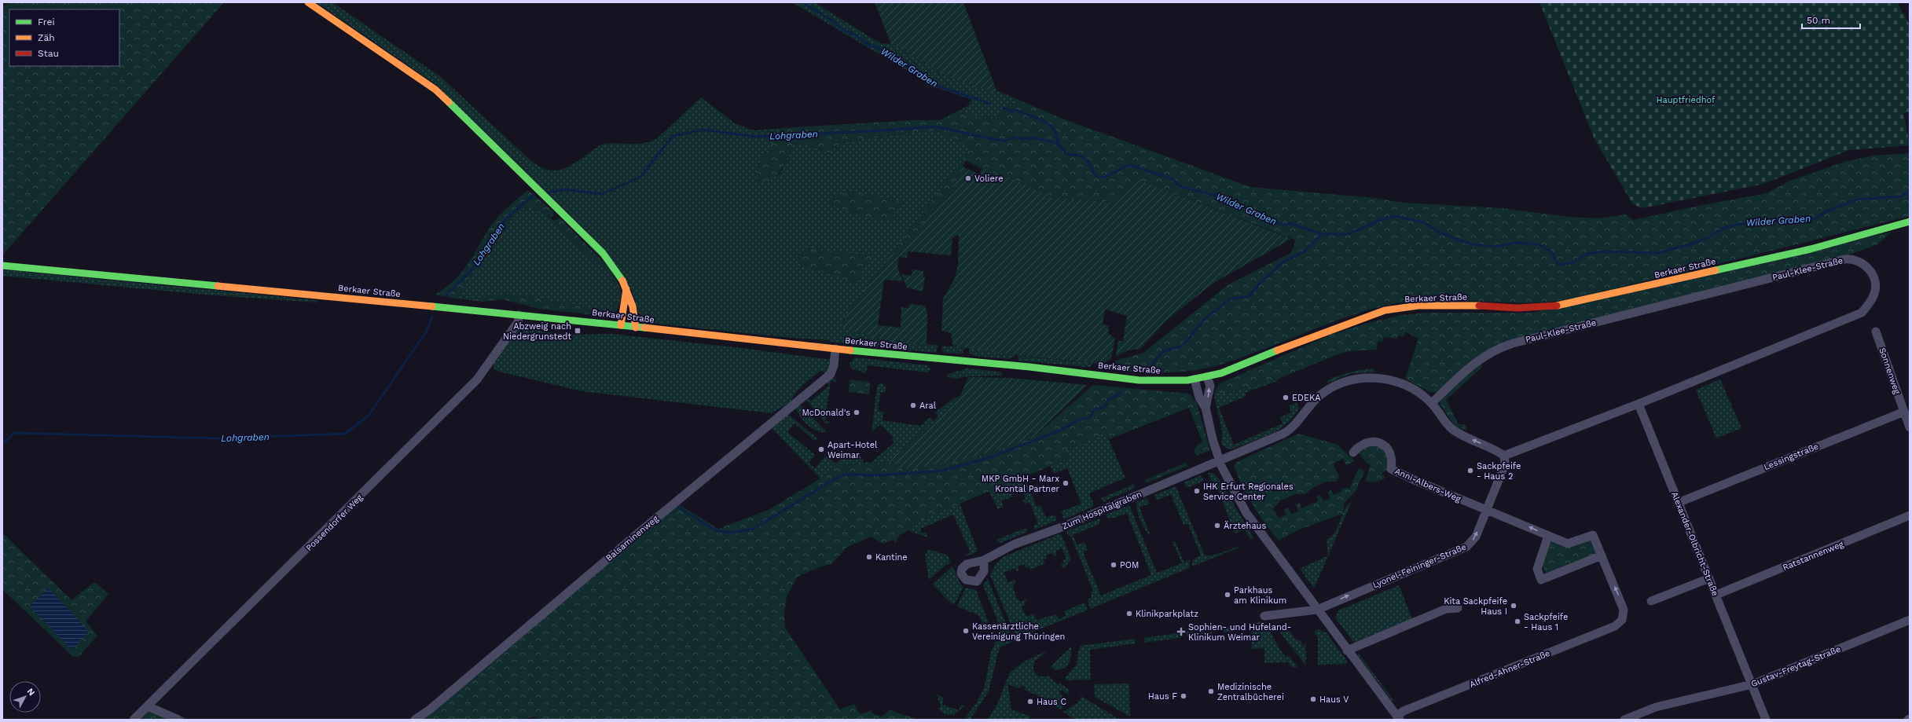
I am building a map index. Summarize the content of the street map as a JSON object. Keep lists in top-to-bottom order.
{
  "streets": {
    "main road": ["Berkaer Straße"],
    "street": [
      "Paul-Klee-Straße",
      "Sonnenweg",
      "Lessingstraße",
      "Anni-Albers-Weg",
      "Zum Hospitalgraben",
      "Possendorfer Weg",
      "Balsaminenweg",
      "Alexander-Olbricht-Straße",
      "Ratstannenweg",
      "Lyonel-Feininger-Straße",
      "Gustav-Freytag-Straße",
      "Alfred-Ahner-Straße"
    ]
  },
  "crossings": [
    ["Berkaer Straße", "Possendorfer Weg"],
    ["Berkaer Straße", "Balsaminenweg"],
    ["Paul-Klee-Straße", "Alexander-Olbricht-Straße"],
    ["Paul-Klee-Straße", "Lyonel-Feininger-Straße"],
    ["Sonnenweg", "Lessingstraße"],
    ["Lessingstraße", "Alexander-Olbricht-Straße"],
    ["Anni-Albers-Weg", "Lyonel-Feininger-Straße"],
    ["Alexander-Olbricht-Straße", "Ratstannenweg"],
    ["Alexander-Olbricht-Straße", "Gustav-Freytag-Straße"]
  ],
  "one_way": ["Alfred-Ahner-Straße"],
  "water": ["Wilder Graben", "Lohgraben"],
  "parks": ["Hauptfriedhof"],
  "places": {
    "other": [
      "Voliere",
      "EDEKA",
      "Aral",
      "McDonald's",
      "Apart-Hotel Weimar",
      "Sackpfeife - Haus 2",
      "MKP GmbH - Marx Krontal Partner",
      "IHK Erfurt Regionales Service Center",
      "Ärztehaus",
      "Kantine",
      "POM",
      "Parkhaus am Klinikum",
      "Kita Sackpfeife Haus I",
      "Klinikparkplatz",
      "Sackpfeife - Haus 1",
      "Kassenärztliche Vereinigung Thüringen",
      "Medizinische Zentralbücherei",
      "Haus F",
      "Haus V",
      "Haus C"
    ],
    "transit": ["Abzweig nach Niedergrunstedt"],
    "health": ["Sophien- und Hufeland- Klinikum Weimar"]
  },
  "legend": ["Frei", "Zäh", "Stau"],
  "scale_bar": "50 m",
  "north": "top right"
}
